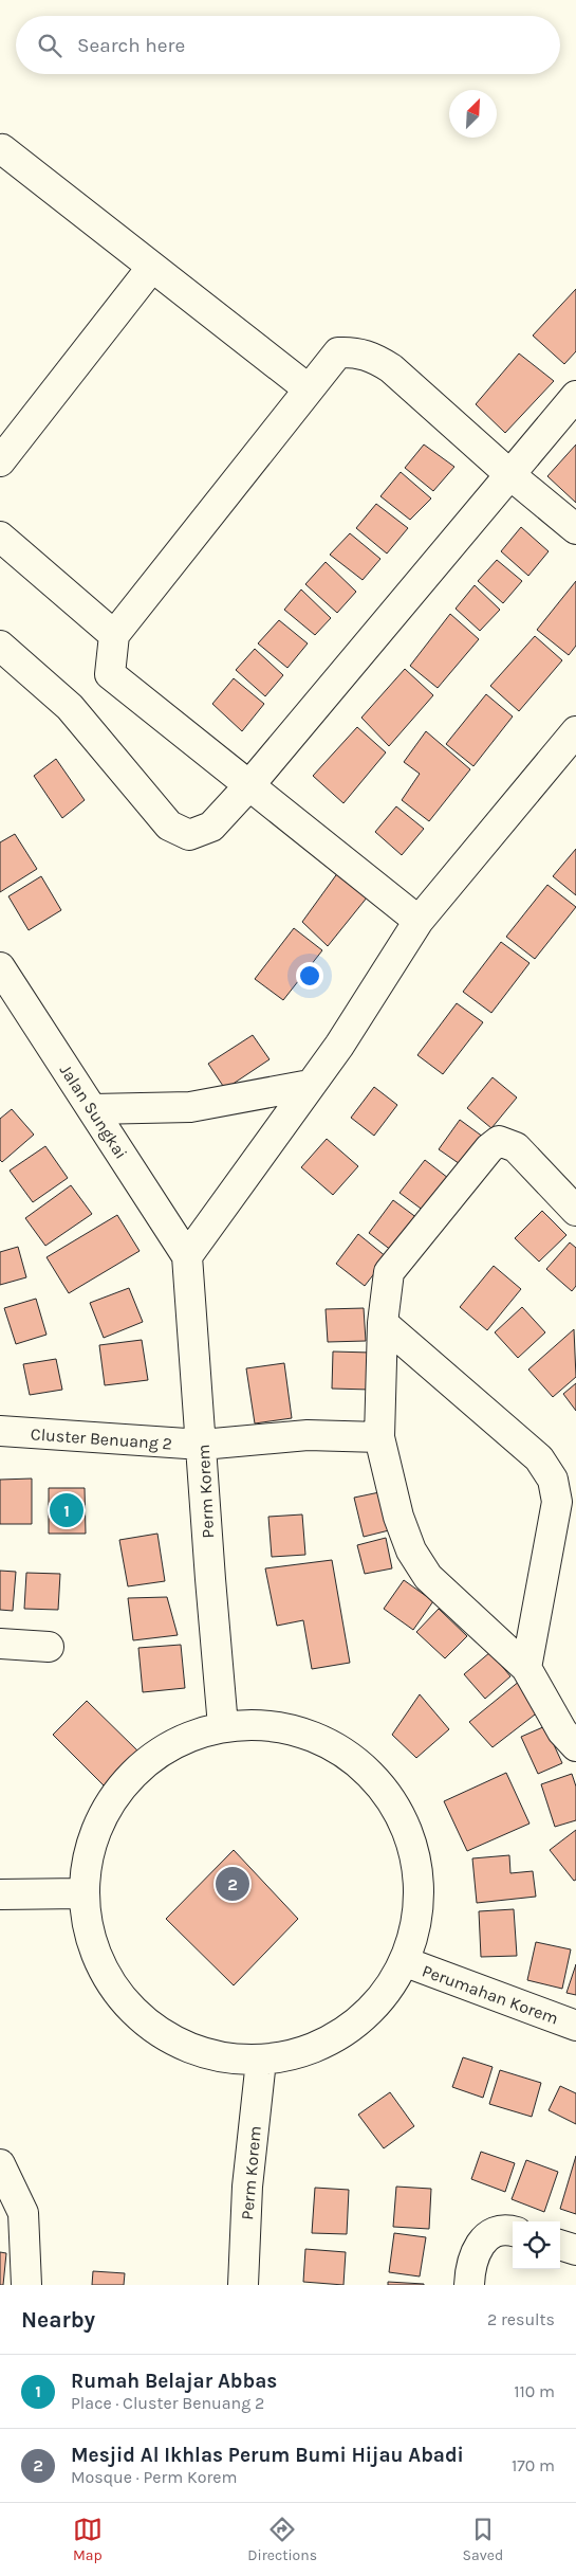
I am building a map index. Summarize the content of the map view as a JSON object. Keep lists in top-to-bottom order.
{
  "streets": {
    "street": [
      "Jalan Sungkai",
      "Cluster Benuang 2",
      "Perm Korem",
      "Perumahan Korem"
    ]
  },
  "crossings": [
    ["Jalan Sungkai", "Perm Korem"],
    ["Cluster Benuang 2", "Perm Korem"]
  ],
  "north": "top right",
  "page": {
    "search": "Search here",
    "pins": ["1", "2"],
    "heading": ["Nearby", "2 results"],
    "list": [
      {
        "mark": "1",
        "name": "Rumah Belajar Abbas",
        "note": "Place · Cluster Benuang 2",
        "value": "110 m"
      },
      {
        "mark": "2",
        "name": "Mesjid Al Ikhlas Perum Bumi Hijau Abadi",
        "note": "Mosque · Perm Korem",
        "value": "170 m"
      }
    ],
    "nav": ["Map", "Directions", "Saved"]
  }
}
